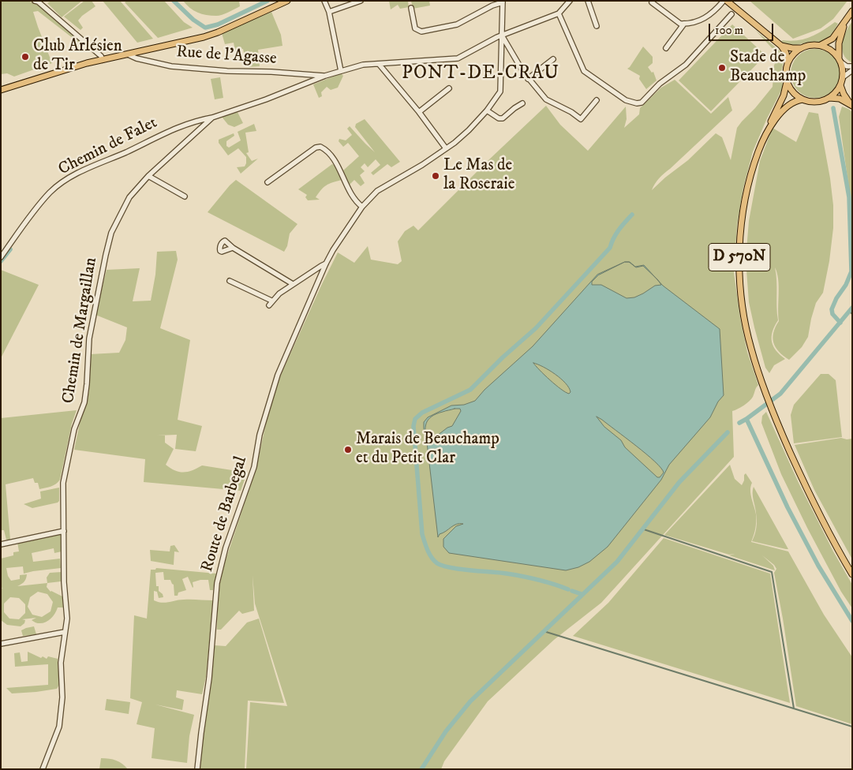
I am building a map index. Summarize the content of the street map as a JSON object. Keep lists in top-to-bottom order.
{
  "streets": {
    "main road": ["D 570N"],
    "street": [
      "Rue de l'Agasse",
      "Chemin de Falet",
      "Chemin de Margaillan",
      "Route de Barbegal"
    ]
  },
  "crossings": [
    ["Rue de l'Agasse", "Chemin de Margaillan"],
    ["Chemin de Falet", "Chemin de Margaillan"],
    ["Chemin de Margaillan", "Route de Barbegal"]
  ],
  "districts": ["PONT-DE-CRAU"],
  "places": [
    "Club Arlésien de Tir",
    "Stade de Beauchamp",
    "Le Mas de la Roseraie",
    "Marais de Beauchamp et du Petit Clar"
  ],
  "scale_bar": "100 m"
}
